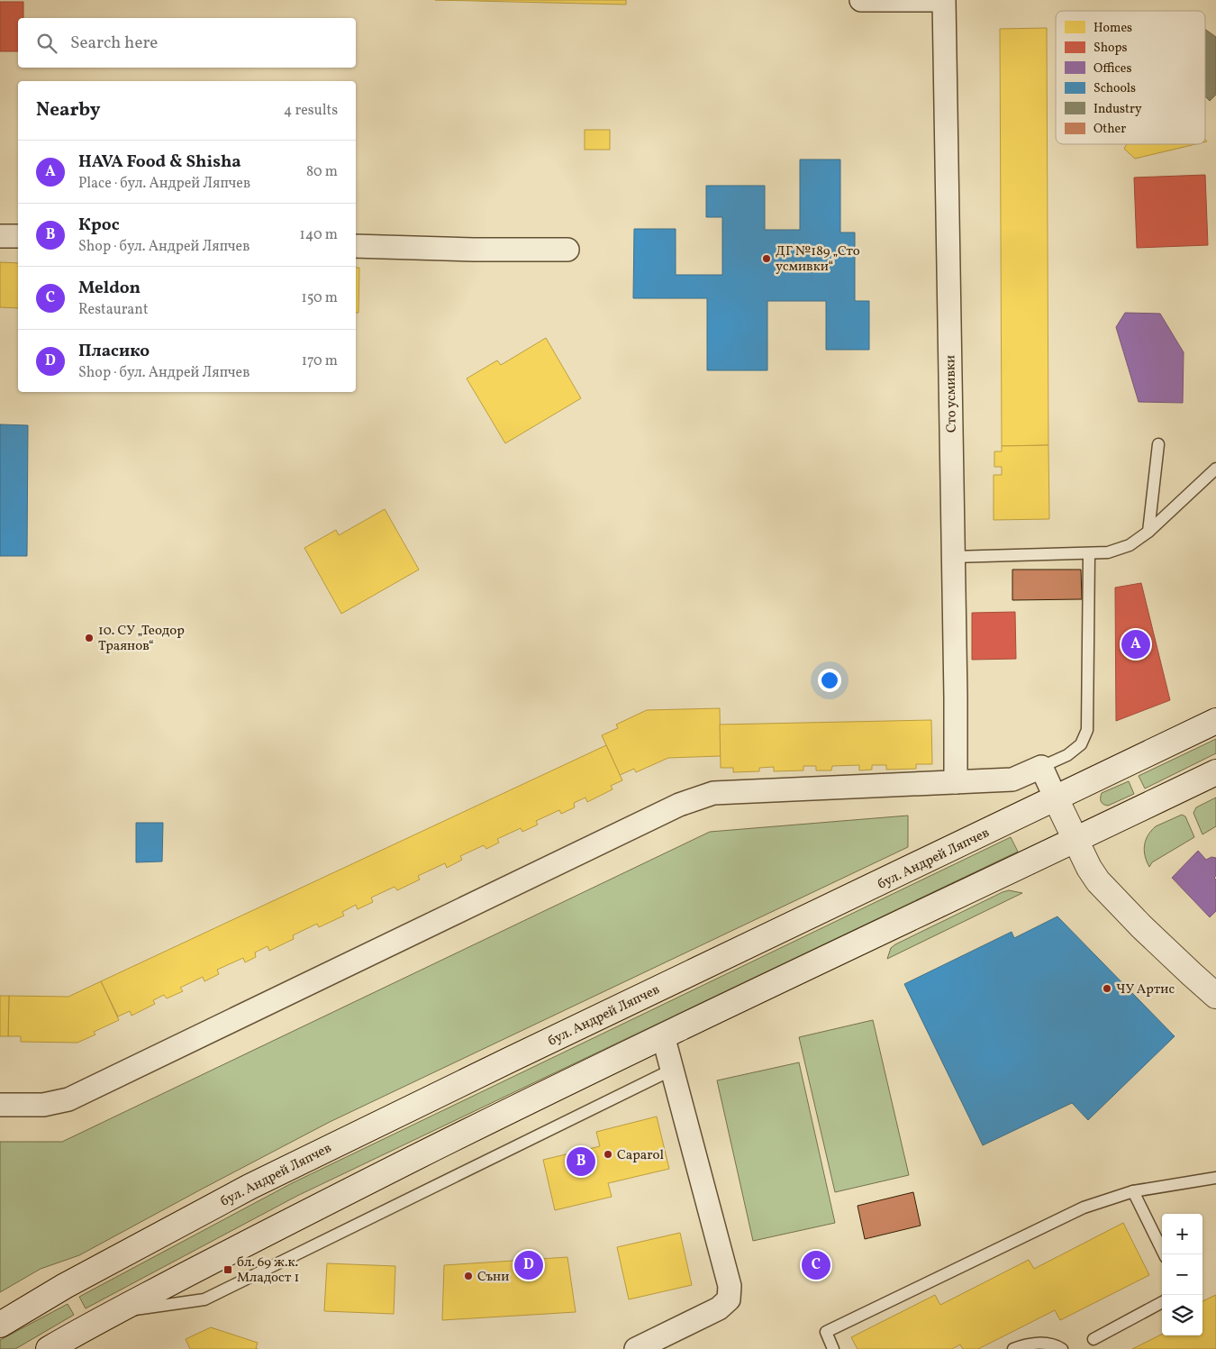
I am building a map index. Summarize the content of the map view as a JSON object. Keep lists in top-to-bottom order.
{
  "streets": {
    "main road": ["бул. Андрей Ляпчев"],
    "street": ["Сто усмивки"]
  },
  "places": {
    "other": [
      "ДГ №189 „Сто усмивки“",
      "10. СУ „Теодор Траянов“",
      "ЧУ Артис",
      "Caparol",
      "Съни"
    ],
    "transit": ["бл. 69 ж.к. Младост 1"]
  },
  "legend": [
    "Homes",
    "Shops",
    "Offices",
    "Schools",
    "Industry",
    "Other"
  ],
  "page": {
    "search": "Search here",
    "heading": ["Nearby", "4 results"],
    "list": [
      {
        "mark": "A",
        "name": "HAVA Food & Shisha",
        "note": "Place · бул. Андрей Ляпчев",
        "value": "80 m"
      },
      {
        "mark": "B",
        "name": "Крос",
        "note": "Shop · бул. Андрей Ляпчев",
        "value": "140 m"
      },
      {
        "mark": "C",
        "name": "Meldon",
        "note": "Restaurant",
        "value": "150 m"
      },
      {
        "mark": "D",
        "name": "Пласико",
        "note": "Shop · бул. Андрей Ляпчев",
        "value": "170 m"
      }
    ],
    "pins": [
      "A",
      "B",
      "C",
      "D"
    ],
    "map_buttons": ["+", "−"]
  }
}
